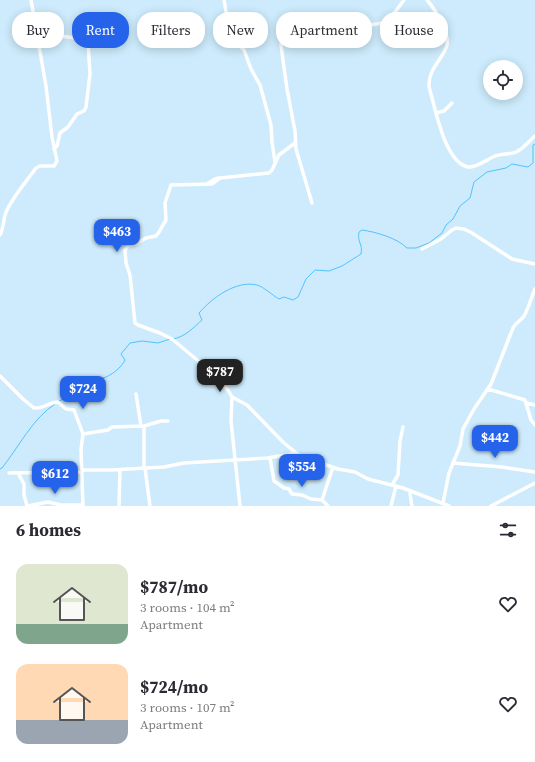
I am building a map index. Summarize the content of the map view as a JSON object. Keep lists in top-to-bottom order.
{
  "page": {
    "chip": [
      "Buy",
      "Rent",
      "Filters",
      "New",
      "Apartment",
      "House"
    ],
    "price": [
      "$463",
      "$787",
      "$724",
      "$442",
      "$554",
      "$612"
    ],
    "heading": "6 homes",
    "list": [
      {
        "name": "$787/mo",
        "note": "3 rooms · 104 m² · Apartment"
      },
      {
        "name": "$724/mo",
        "note": "3 rooms · 107 m² · Apartment"
      }
    ]
  }
}
